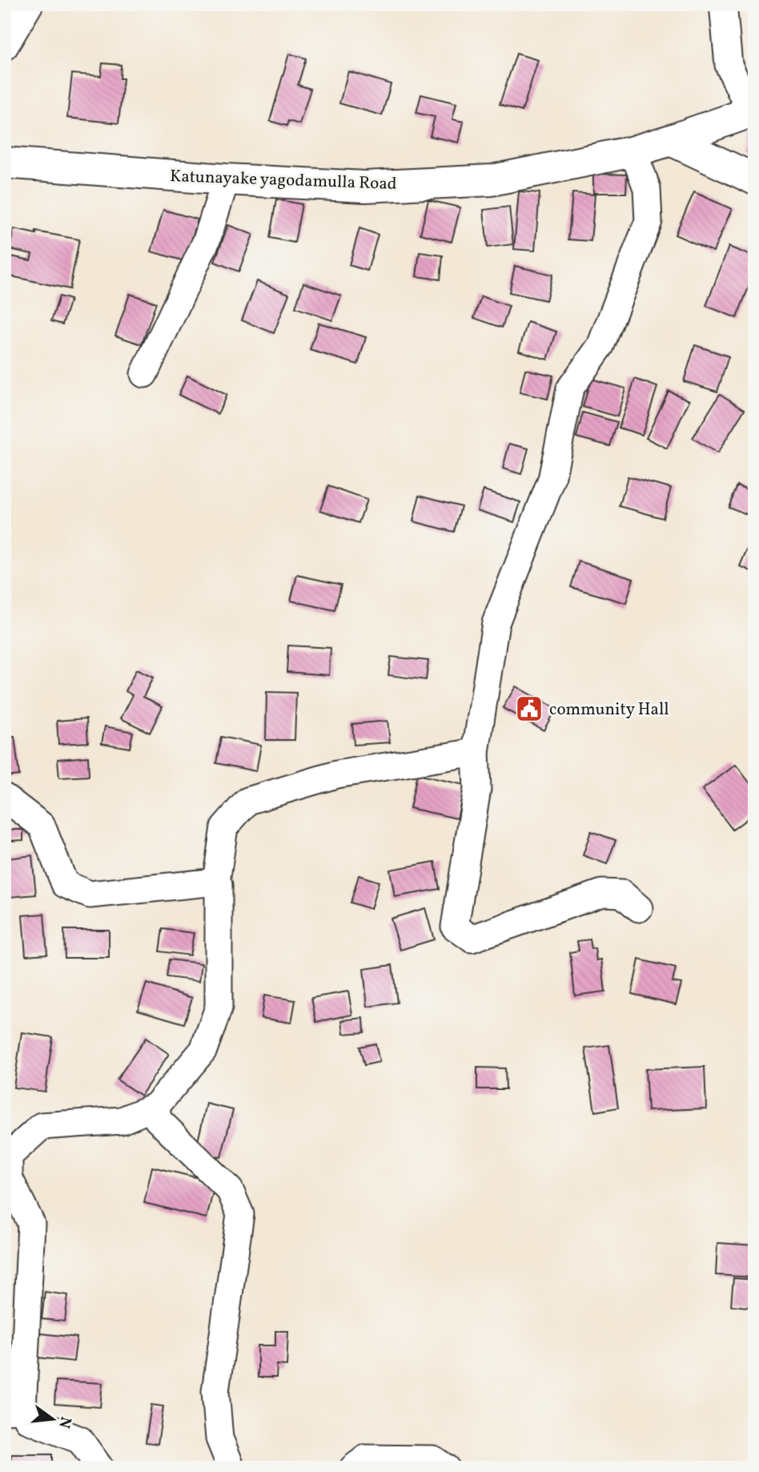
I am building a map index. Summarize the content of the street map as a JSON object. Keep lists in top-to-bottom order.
{
  "streets": {
    "main road": ["Katunayake yagodamulla Road"]
  },
  "places": {
    "public building": ["community Hall"]
  },
  "north": "right"
}
